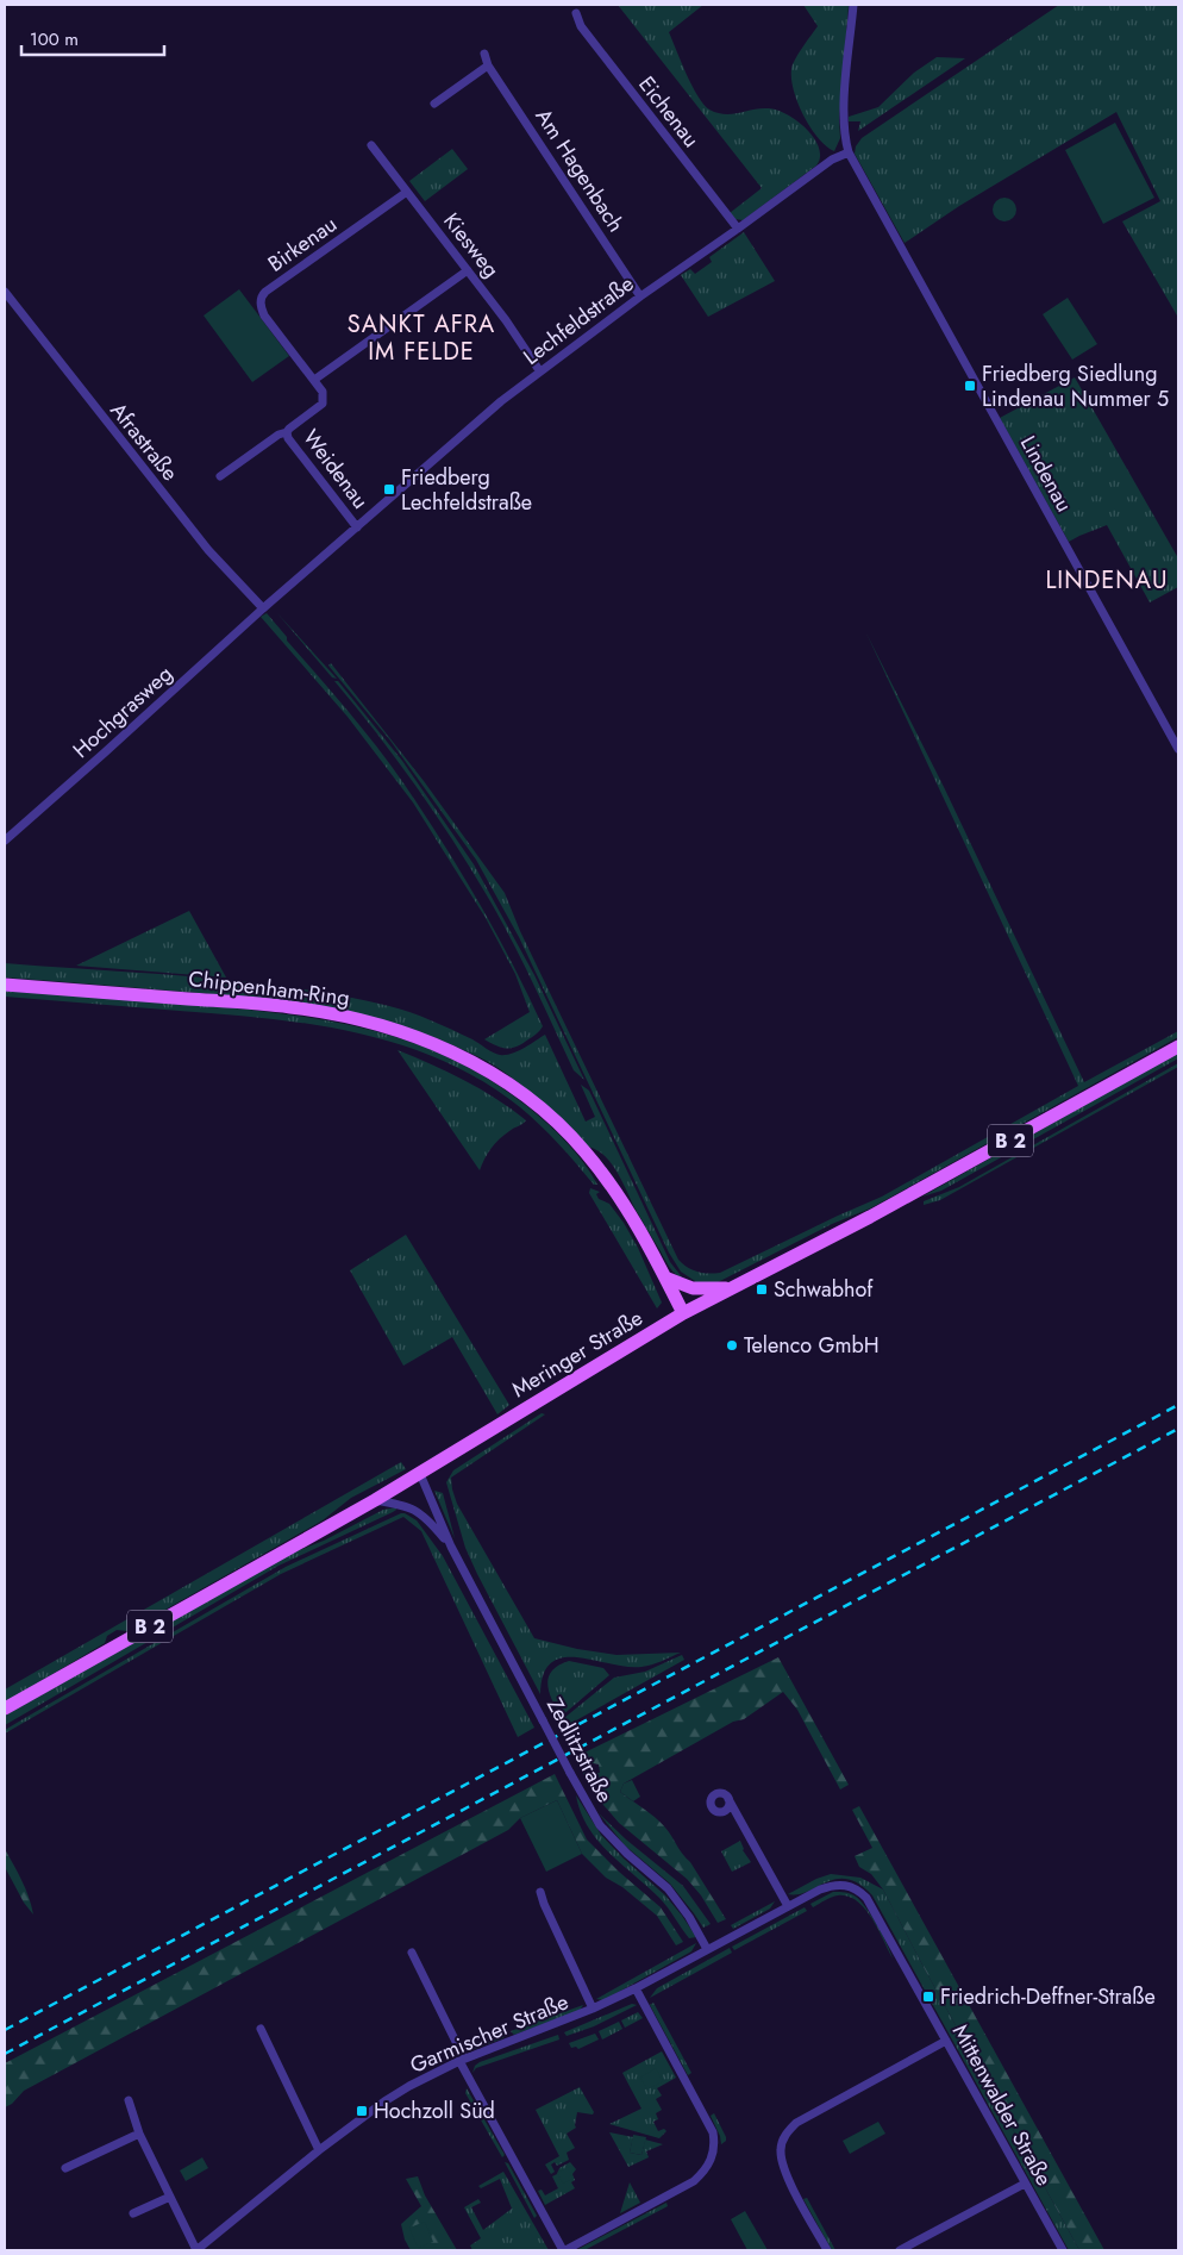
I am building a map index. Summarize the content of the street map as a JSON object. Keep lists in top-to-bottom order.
{
  "streets": {
    "main road": ["Chippenham-Ring", "B 2", "Meringer Straße"],
    "street": [
      "Eichenau",
      "Am Hagenbach",
      "Birkenau",
      "Kiesweg",
      "Lechfeldstraße",
      "Afrastraße",
      "Weidenau",
      "Lindenau",
      "Hochgrasweg",
      "Zedlitzstraße",
      "Garmischer Straße",
      "Mittenwalder Straße"
    ]
  },
  "crossings": [
    ["Eichenau", "Lechfeldstraße"],
    ["Am Hagenbach", "Lechfeldstraße"],
    ["Birkenau", "Kiesweg"],
    ["Birkenau", "Weidenau"],
    ["Kiesweg", "Lechfeldstraße"],
    ["Lechfeldstraße", "Afrastraße"],
    ["Lechfeldstraße", "Weidenau"],
    ["Lechfeldstraße", "Lindenau"],
    ["Lechfeldstraße", "Hochgrasweg"],
    ["Afrastraße", "Hochgrasweg"],
    ["Chippenham-Ring", "Meringer Straße"],
    ["Meringer Straße", "Zedlitzstraße"],
    ["Zedlitzstraße", "Garmischer Straße"],
    ["Garmischer Straße", "Mittenwalder Straße"]
  ],
  "districts": ["SANKT AFRA IM FELDE", "LINDENAU"],
  "places": {
    "transit": [
      "Friedberg Siedlung Lindenau Nummer 5",
      "Friedberg Lechfeldstraße",
      "Schwabhof",
      "Friedrich-Deffner-Straße",
      "Hochzoll Süd"
    ],
    "other": ["Telenco GmbH"]
  },
  "scale_bar": "100 m"
}
